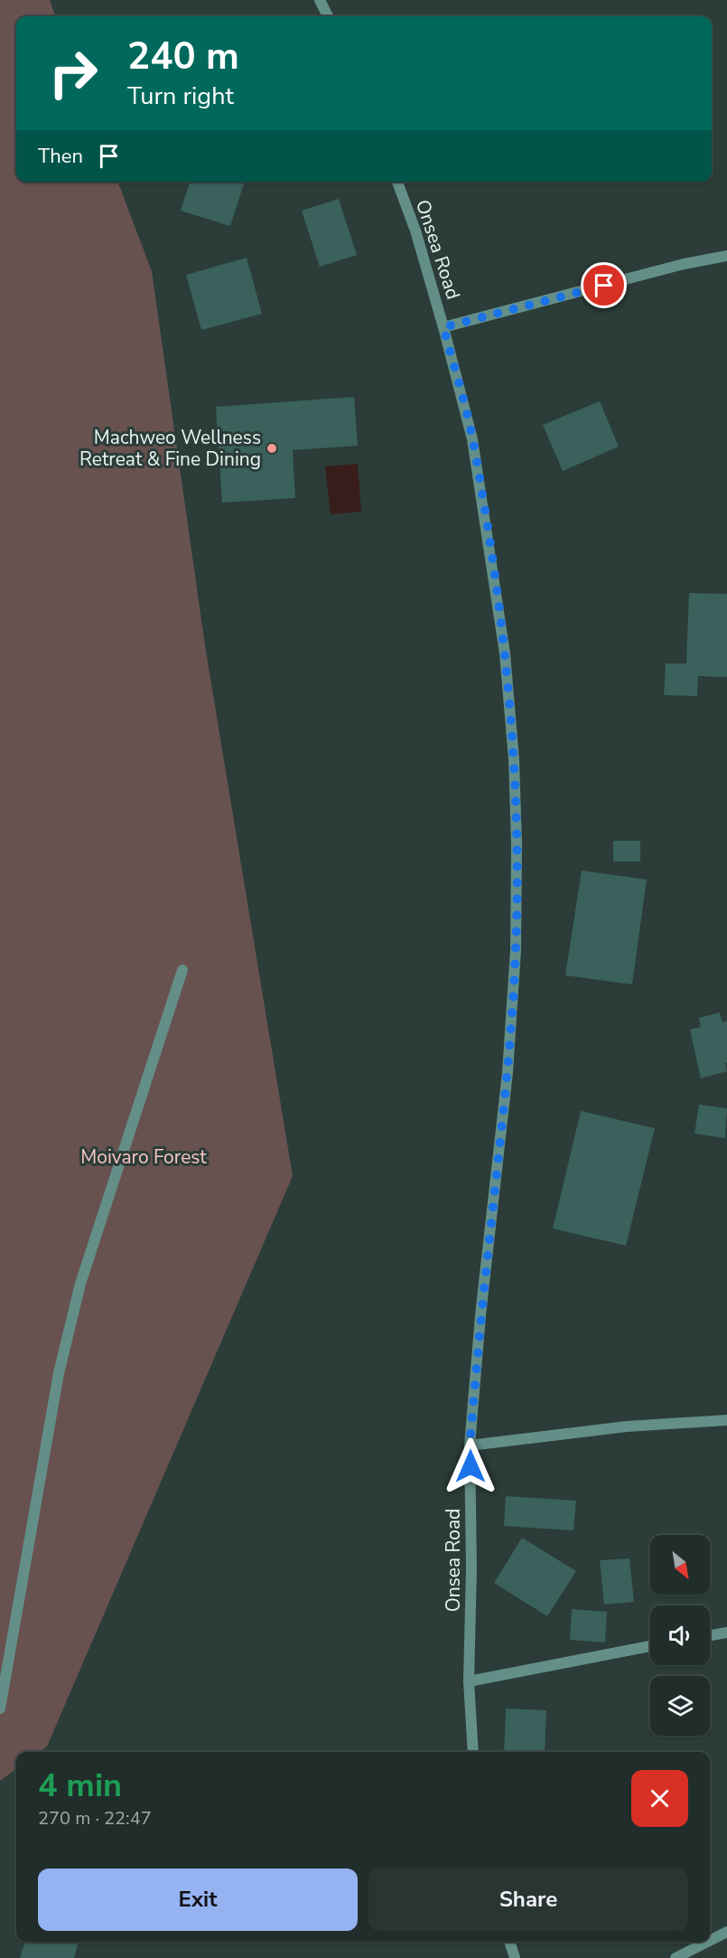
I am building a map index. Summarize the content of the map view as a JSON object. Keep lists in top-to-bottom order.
{
  "streets": {
    "street": ["Onsea Road"]
  },
  "parks": ["Moivaro Forest"],
  "places": ["Machweo Wellness Retreat & Fine Dining"],
  "north": "bottom right",
  "page": {
    "turn": ["240 m", "Turn right"],
    "then": "Then",
    "heading": ["4 min", "270 m · 22:47"],
    "buttons": ["Exit", "Share"]
  }
}
